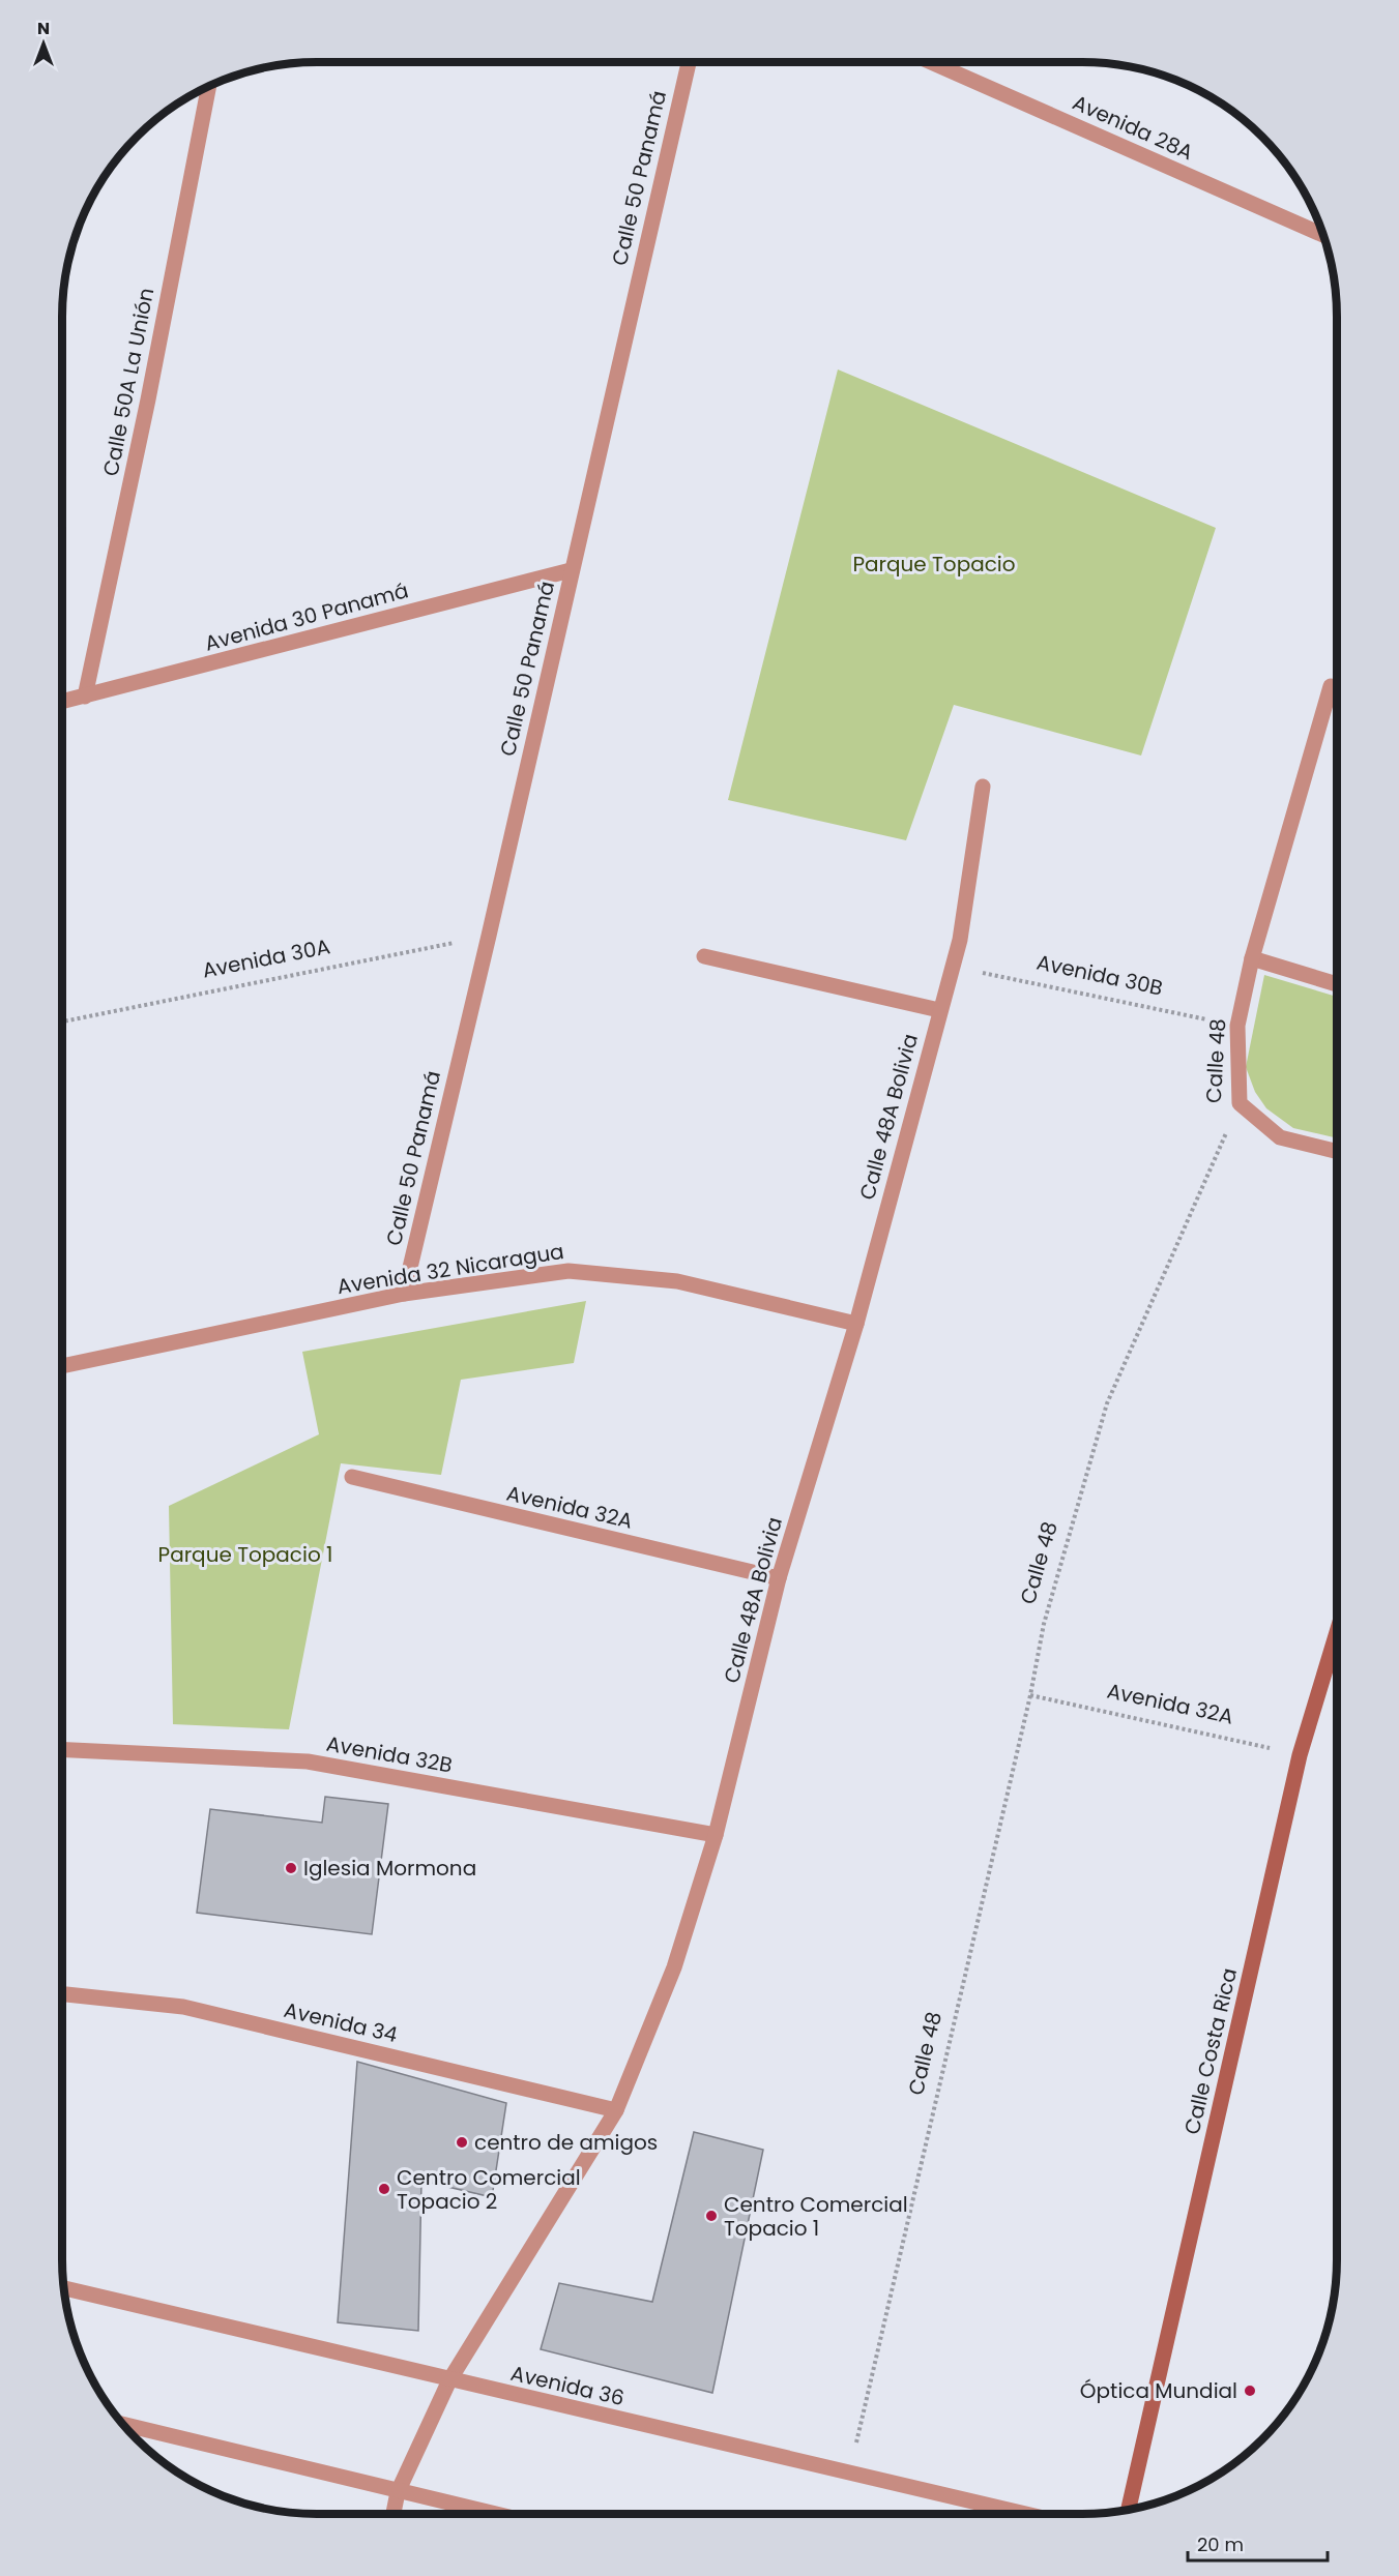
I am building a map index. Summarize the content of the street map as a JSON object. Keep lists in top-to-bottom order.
{
  "streets": {
    "main road": ["Calle Costa Rica"],
    "street": [
      "Avenida 28A",
      "Calle 50 Panamá",
      "Calle 50A La Unión",
      "Avenida 30 Panamá",
      "Calle 48",
      "Calle 48A Bolivia",
      "Avenida 32 Nicaragua",
      "Avenida 32A",
      "Avenida 32B",
      "Avenida 34",
      "Avenida 36"
    ],
    "path": ["Avenida 30A", "Avenida 30B"]
  },
  "crossings": [
    ["Calle 50 Panamá", "Avenida 30 Panamá"],
    ["Calle 50 Panamá", "Avenida 30A"],
    ["Calle 50 Panamá", "Avenida 32 Nicaragua"],
    ["Calle 50A La Unión", "Avenida 30 Panamá"],
    ["Avenida 30B", "Calle 48"],
    ["Avenida 30B", "Calle 48A Bolivia"],
    ["Calle 48", "Avenida 32A"],
    ["Calle 48", "Avenida 36"],
    ["Calle 48A Bolivia", "Avenida 32 Nicaragua"],
    ["Calle 48A Bolivia", "Avenida 32A"],
    ["Calle 48A Bolivia", "Avenida 32B"],
    ["Calle 48A Bolivia", "Avenida 34"],
    ["Calle 48A Bolivia", "Avenida 36"],
    ["Avenida 32A", "Calle Costa Rica"]
  ],
  "parks": ["Parque Topacio", "Parque Topacio 1"],
  "places": [
    "Iglesia Mormona",
    "centro de amigos",
    "Centro Comercial Topacio 2",
    "Centro Comercial Topacio 1",
    "Óptica Mundial"
  ],
  "scale_bar": "20 m",
  "north": "top"
}
